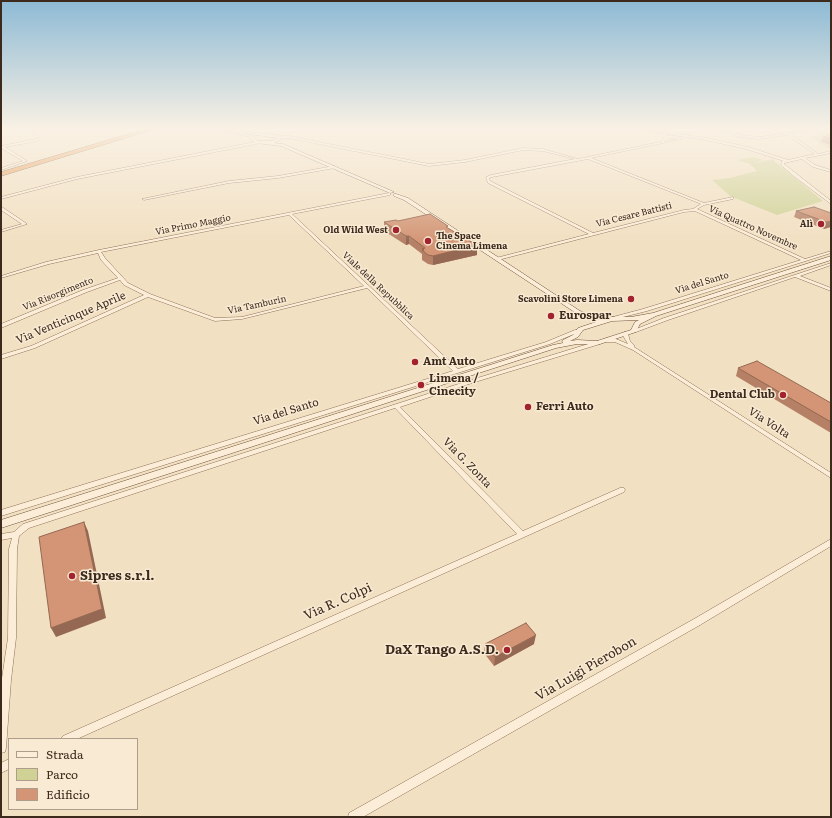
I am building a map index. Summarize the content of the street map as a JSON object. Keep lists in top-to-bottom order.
{
  "streets": {
    "street": [
      "Via Cesare Battisti",
      "Via Primo Maggio",
      "Via Quattro Novembre",
      "Via del Santo",
      "Viale della Repubblica",
      "Via Risorgimento",
      "Via Tamburin",
      "Via Venticinque Aprile",
      "Via Volta",
      "Via G. Zonta",
      "Via R. Colpi",
      "Via Luigi Pierobon"
    ]
  },
  "crossings": [
    ["Via Cesare Battisti", "Via Quattro Novembre"],
    ["Via Primo Maggio", "Viale della Repubblica"],
    ["Via Primo Maggio", "Via Tamburin"],
    ["Via Quattro Novembre", "Via del Santo"],
    ["Via del Santo", "Viale della Repubblica"],
    ["Viale della Repubblica", "Via Tamburin"],
    ["Via Risorgimento", "Via Tamburin"],
    ["Via Tamburin", "Via Venticinque Aprile"],
    ["Via G. Zonta", "Via R. Colpi"]
  ],
  "places": [
    "Alì",
    "Old Wild West",
    "The Space Cinema Limena",
    "Scavolini Store Limena",
    "Eurospar",
    "Amt Auto",
    "Limena / Cinecity",
    "Dental Club",
    "Ferri Auto",
    "Sipres s.r.l.",
    "DaX Tango A.S.D."
  ],
  "legend": ["Strada", "Parco", "Edificio"]
}
